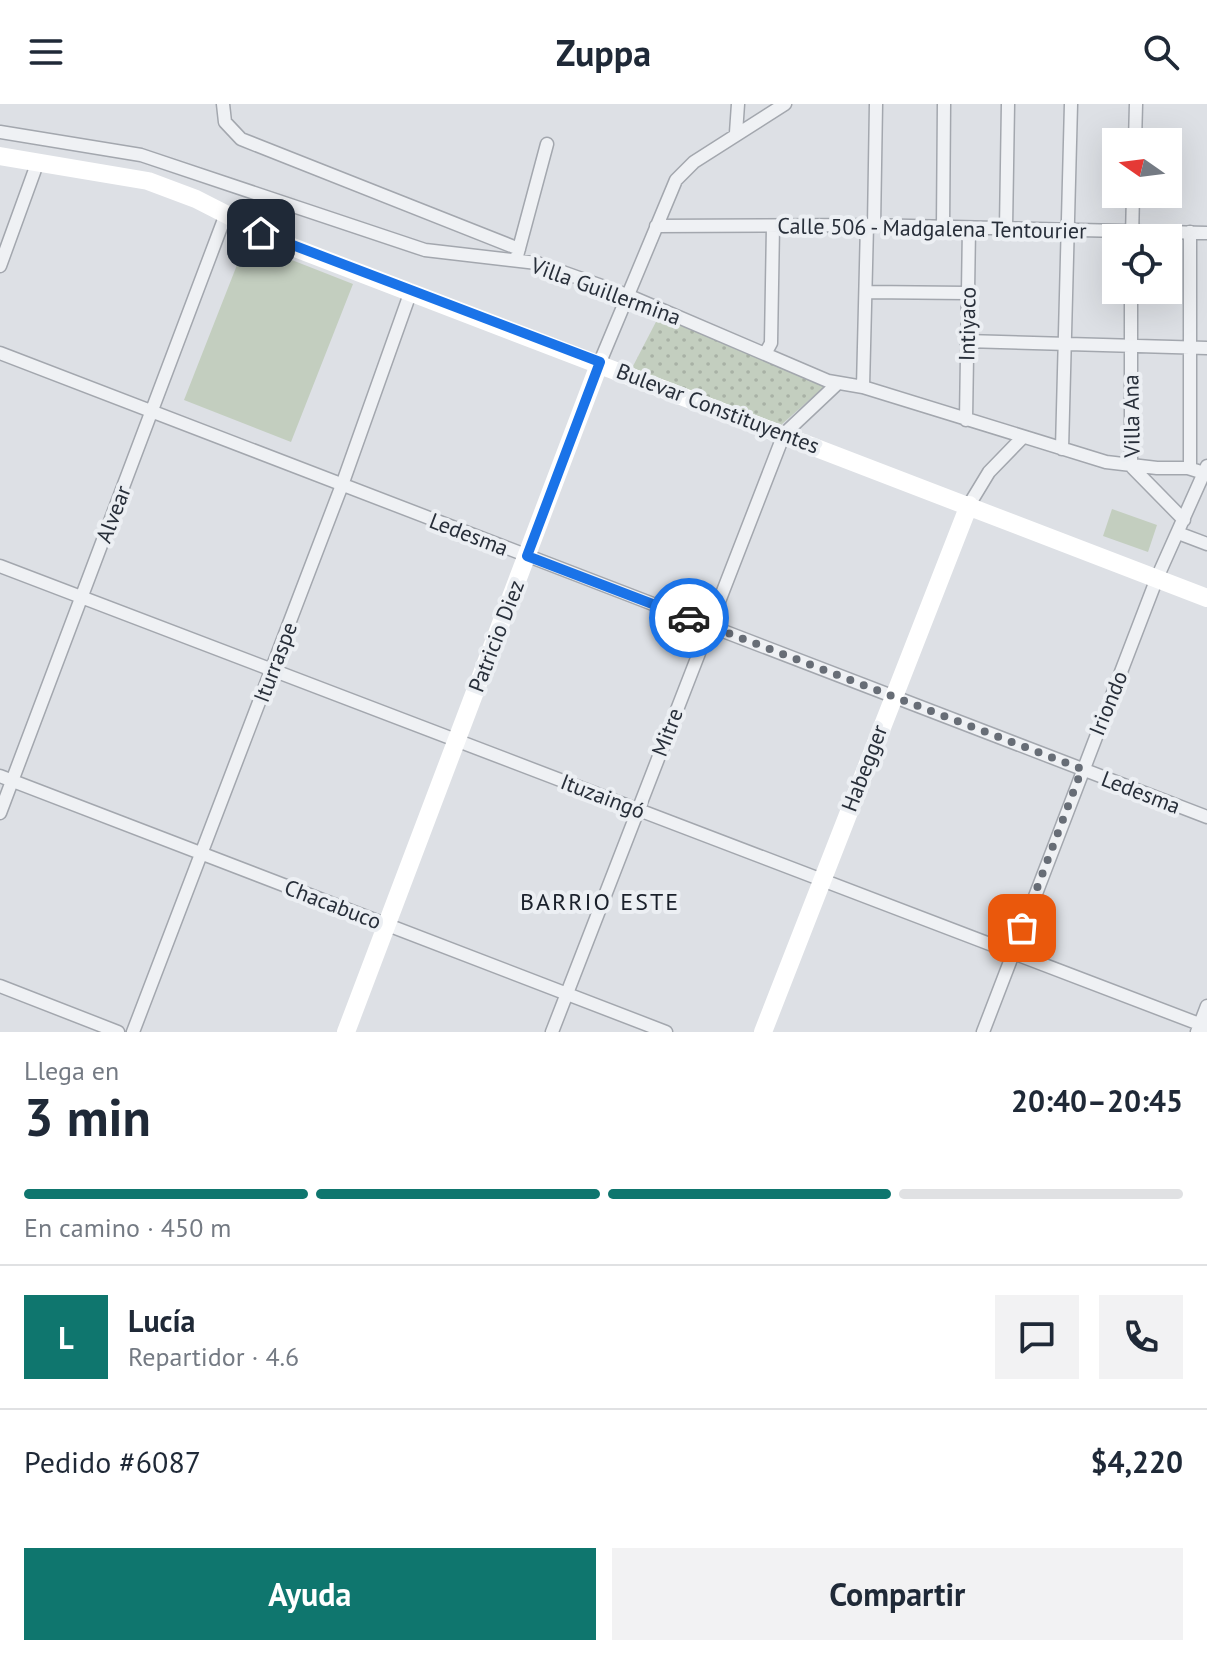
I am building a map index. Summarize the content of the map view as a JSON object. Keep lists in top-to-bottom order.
{
  "streets": {
    "street": [
      "Calle 506 - Madgalena Tentourier",
      "Villa Guillermina",
      "Intiyaco",
      "Bulevar Constituyentes",
      "Villa Ana",
      "Alvear",
      "Ledesma",
      "Patricio Diez",
      "Iturraspe",
      "Iriondo",
      "Mitre",
      "Habegger",
      "Ituzaingó",
      "Chacabuco"
    ]
  },
  "crossings": [
    ["Calle 506 - Madgalena Tentourier", "Intiyaco"],
    ["Calle 506 - Madgalena Tentourier", "Patricio Diez"],
    ["Villa Guillermina", "Intiyaco"],
    ["Villa Guillermina", "Villa Ana"],
    ["Villa Guillermina", "Patricio Diez"],
    ["Villa Guillermina", "Iriondo"],
    ["Bulevar Constituyentes", "Alvear"],
    ["Bulevar Constituyentes", "Patricio Diez"],
    ["Bulevar Constituyentes", "Iturraspe"],
    ["Bulevar Constituyentes", "Iriondo"],
    ["Bulevar Constituyentes", "Mitre"],
    ["Bulevar Constituyentes", "Habegger"],
    ["Villa Ana", "Iriondo"],
    ["Alvear", "Ledesma"],
    ["Alvear", "Ituzaingó"],
    ["Alvear", "Chacabuco"],
    ["Ledesma", "Patricio Diez"],
    ["Ledesma", "Iturraspe"],
    ["Ledesma", "Iriondo"],
    ["Ledesma", "Mitre"],
    ["Ledesma", "Habegger"],
    ["Patricio Diez", "Ituzaingó"],
    ["Patricio Diez", "Chacabuco"],
    ["Iturraspe", "Ituzaingó"],
    ["Iturraspe", "Chacabuco"],
    ["Iriondo", "Ituzaingó"],
    ["Mitre", "Ituzaingó"],
    ["Mitre", "Chacabuco"],
    ["Habegger", "Ituzaingó"]
  ],
  "districts": ["BARRIO ESTE"],
  "north": "left",
  "page": {
    "header": "Zuppa",
    "heading": ["3 min", "Llega en", "20:40–20:45"],
    "panel": [
      "Lucía",
      "Repartidor · 4.6",
      "Pedido #6087",
      "$4,220"
    ],
    "bar": "En camino · 450 m",
    "round": "L",
    "buttons": ["Ayuda", "Compartir"]
  }
}
